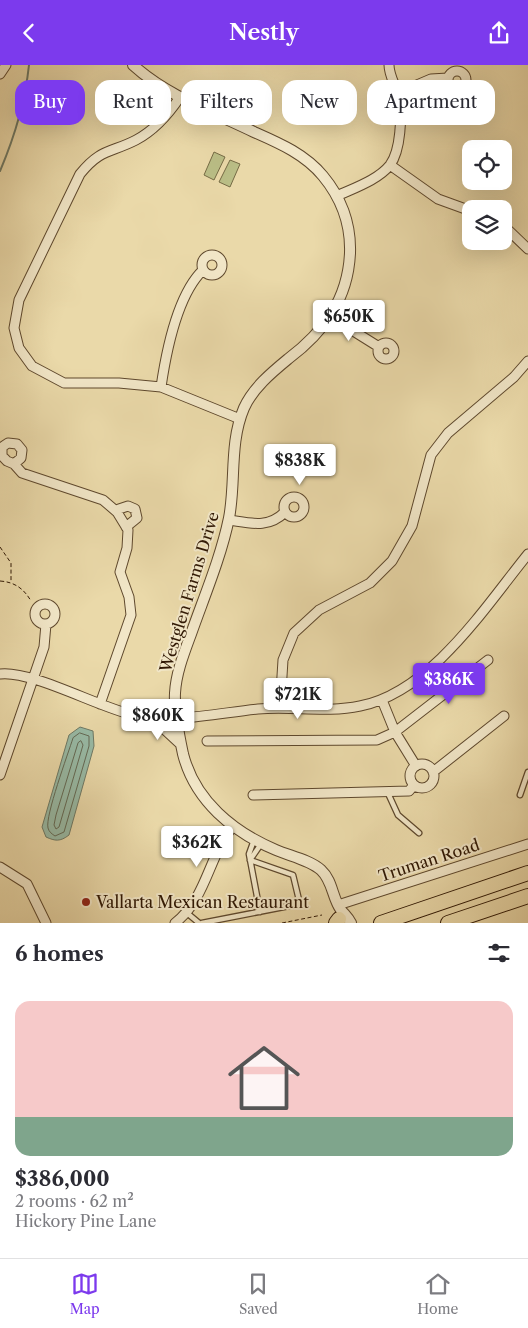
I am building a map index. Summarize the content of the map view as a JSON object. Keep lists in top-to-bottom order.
{
  "streets": {
    "street": ["Westglen Farms Drive", "Truman Road"]
  },
  "crossings": [
    ["Westglen Farms Drive", "Truman Road"]
  ],
  "places": ["Vallarta Mexican Restaurant"],
  "page": {
    "header": "Nestly",
    "chip": [
      "Buy",
      "Rent",
      "Filters",
      "New",
      "Apartment"
    ],
    "price": [
      "$650K",
      "$838K",
      "$386K",
      "$721K",
      "$860K",
      "$362K"
    ],
    "heading": "6 homes",
    "list": [
      {
        "name": "$386,000",
        "note": "2 rooms · 62 m² · Hickory Pine Lane"
      }
    ],
    "tabs": ["Map", "Saved", "Home"]
  }
}
